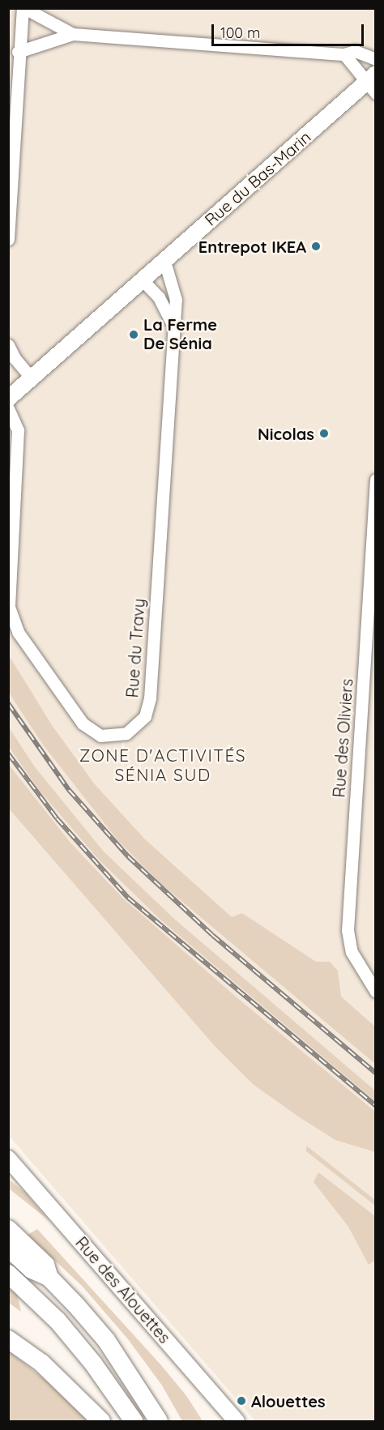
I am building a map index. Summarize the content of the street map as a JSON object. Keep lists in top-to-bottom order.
{
  "streets": {
    "main road": ["Rue du Bas-Marin", "Rue des Alouettes"],
    "street": ["Rue du Travy", "Rue des Oliviers"]
  },
  "crossings": [
    ["Rue du Bas-Marin", "Rue du Travy"]
  ],
  "districts": ["ZONE D'ACTIVITÉS SÉNIA SUD"],
  "places": [
    "Entrepot IKEA",
    "La Ferme De Sénia",
    "Nicolas",
    "Alouettes"
  ],
  "scale_bar": "100 m"
}
